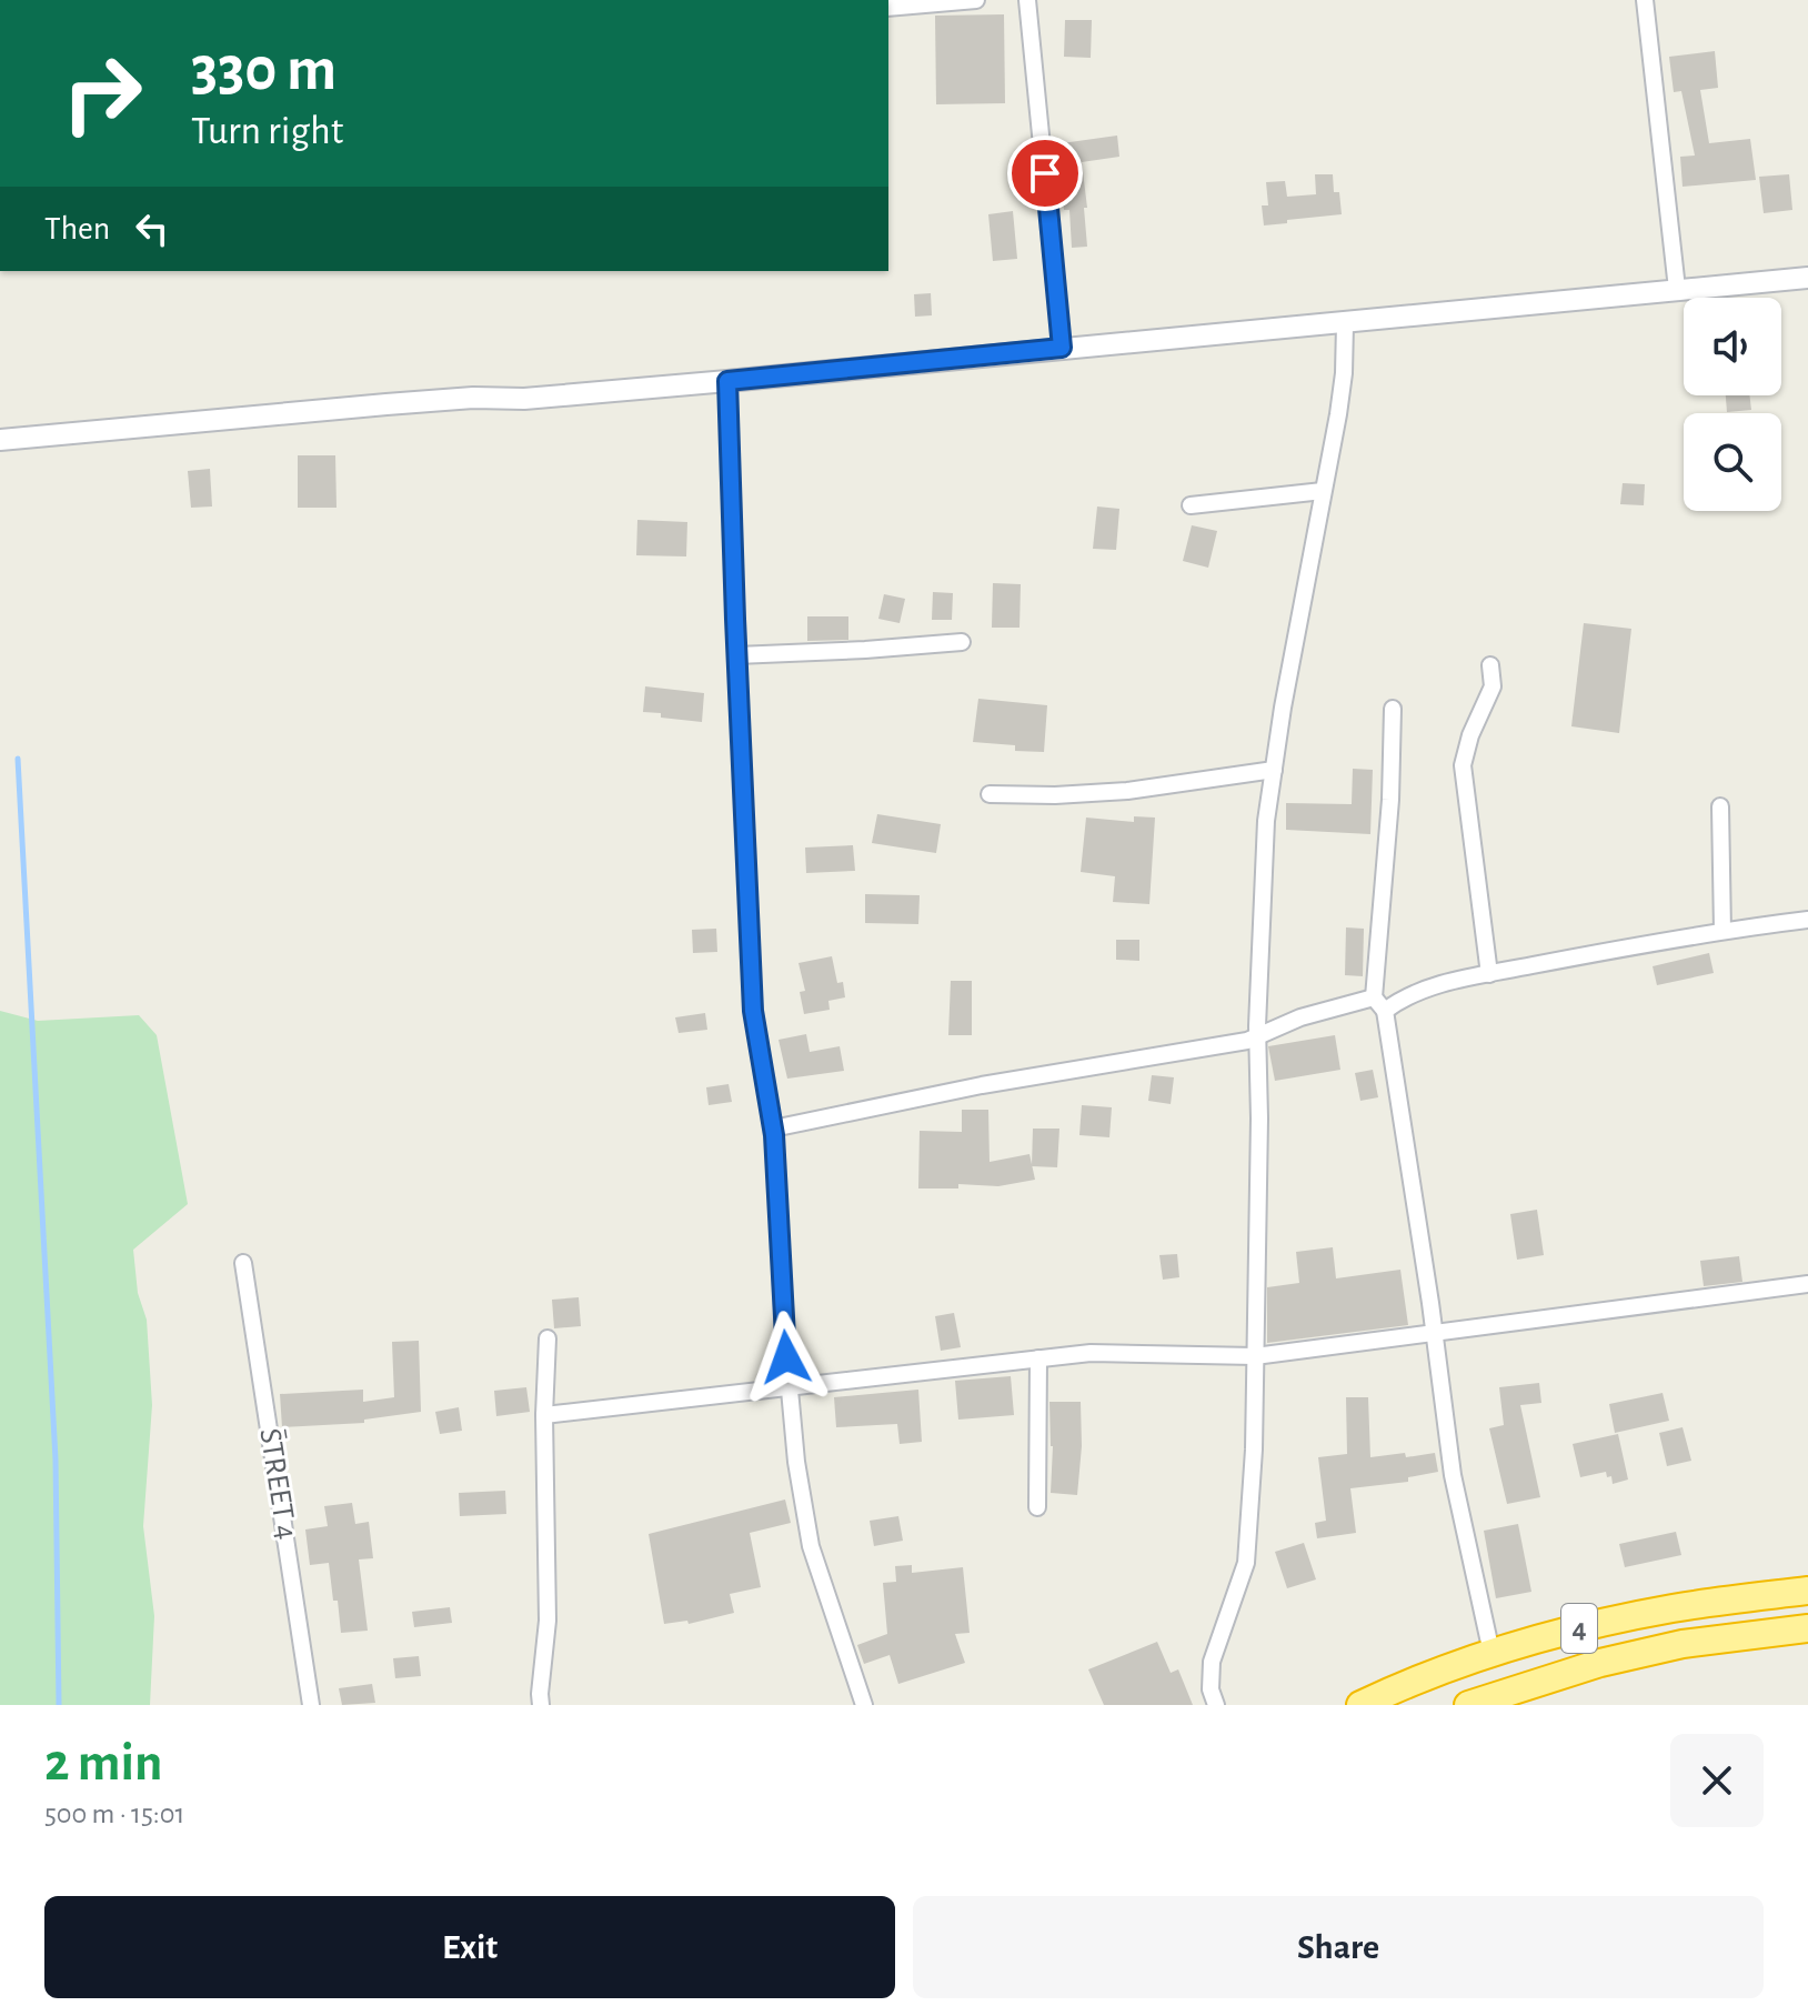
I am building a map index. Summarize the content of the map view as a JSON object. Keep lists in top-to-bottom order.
{
  "streets": {
    "highway": ["4"],
    "street": ["S̄TREET 4"]
  },
  "page": {
    "turn": ["330 m", "Turn right"],
    "then": "Then",
    "heading": ["2 min", "500 m · 15:01"],
    "buttons": ["Exit", "Share"]
  }
}
